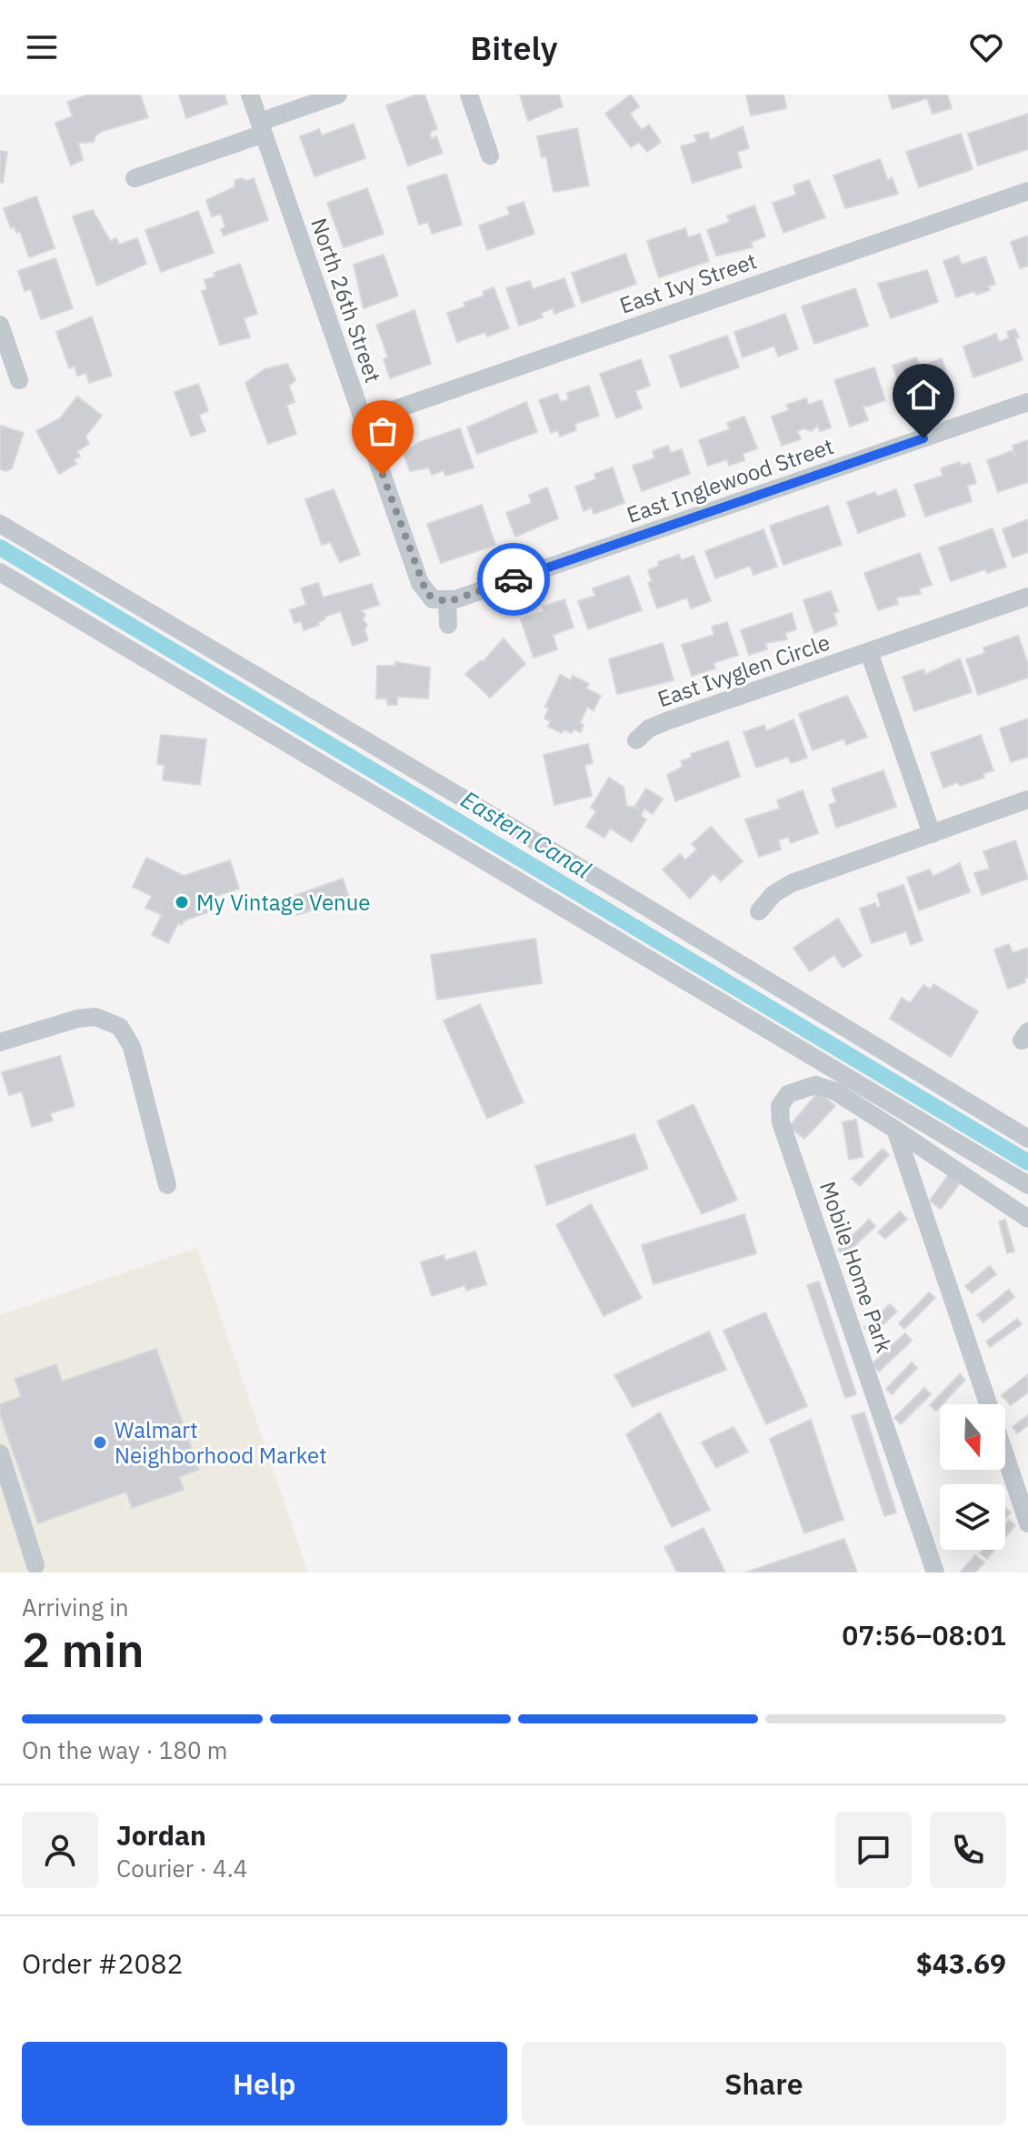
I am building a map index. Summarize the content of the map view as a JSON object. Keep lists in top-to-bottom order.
{
  "streets": {
    "street": [
      "East Ivy Street",
      "North 26th Street",
      "East Inglewood Street",
      "East Ivyglen Circle",
      "Mobile Home Park"
    ]
  },
  "crossings": [
    ["East Ivy Street", "North 26th Street"],
    ["North 26th Street", "East Inglewood Street"]
  ],
  "water": ["Eastern Canal"],
  "places": ["My Vintage Venue", "Walmart Neighborhood Market"],
  "north": "bottom",
  "page": {
    "header": "Bitely",
    "heading": ["2 min", "Arriving in", "07:56–08:01"],
    "panel": [
      "Jordan",
      "Courier · 4.4",
      "Order #2082",
      "$43.69"
    ],
    "bar": "On the way · 180 m",
    "buttons": ["Help", "Share"]
  }
}
